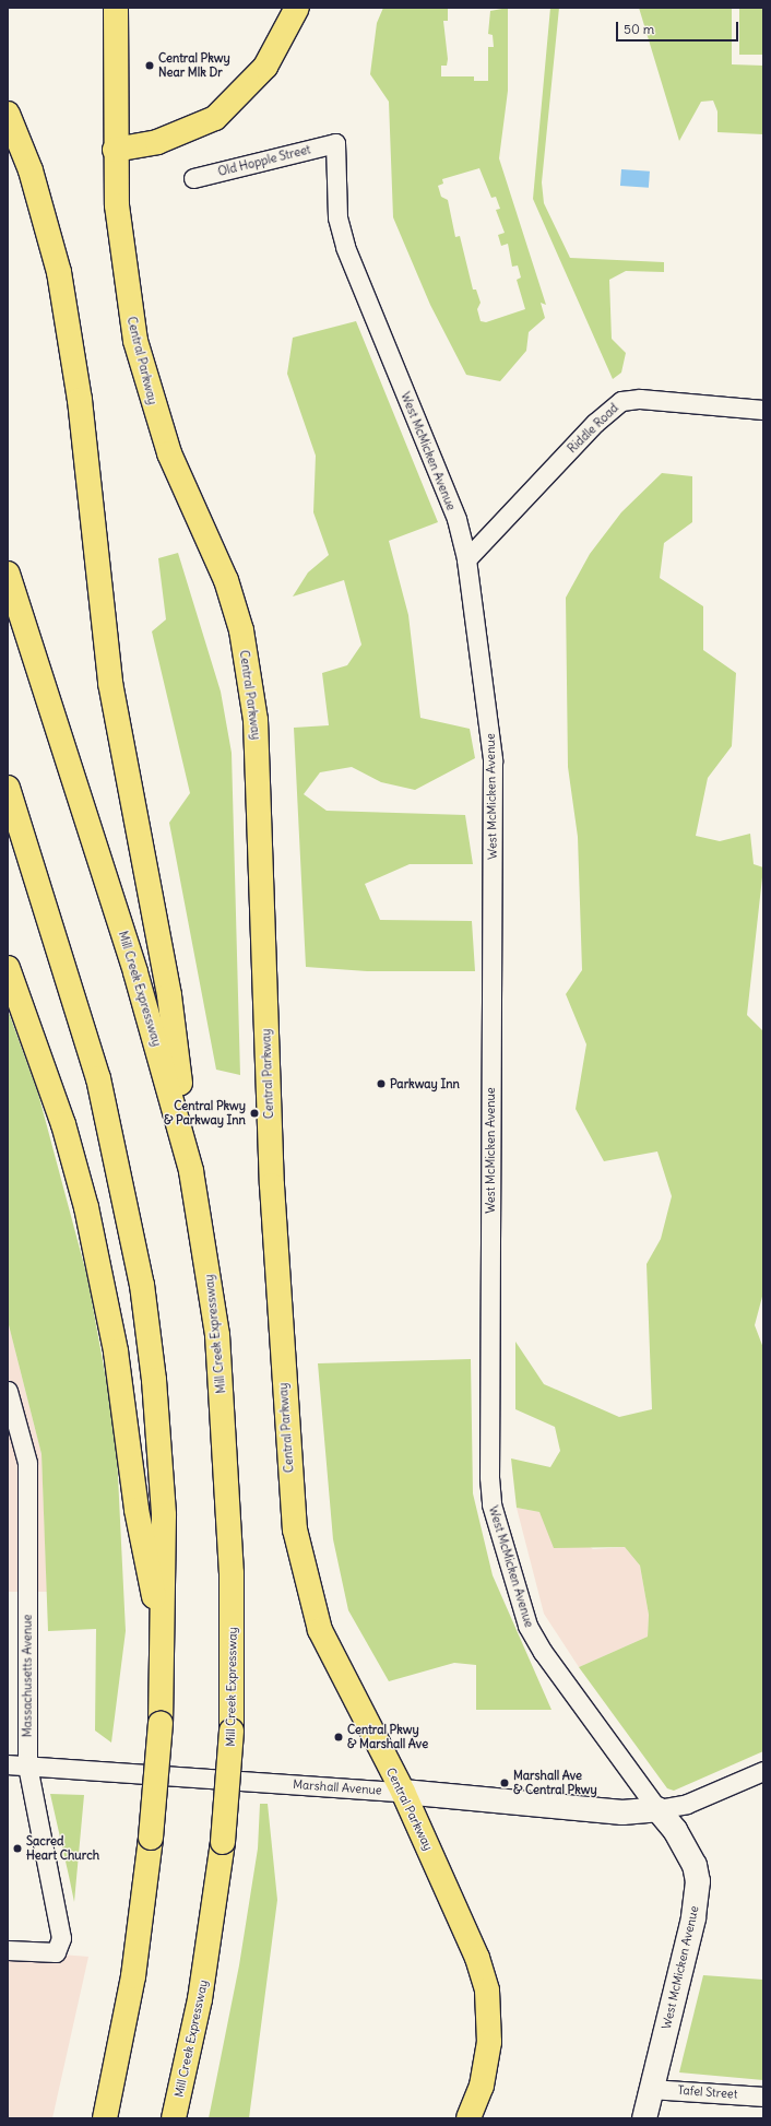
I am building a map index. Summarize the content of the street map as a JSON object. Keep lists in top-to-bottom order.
{
  "streets": {
    "main road": ["Central Parkway", "Mill Creek Expressway"],
    "street": [
      "Old Hopple Street",
      "Riddle Road",
      "West McMicken Avenue",
      "Massachusetts Avenue",
      "Marshall Avenue",
      "Tafel Street"
    ]
  },
  "crossings": [
    ["Old Hopple Street", "West McMicken Avenue"],
    ["Central Parkway", "Marshall Avenue"],
    ["Riddle Road", "West McMicken Avenue"],
    ["West McMicken Avenue", "Marshall Avenue"],
    ["West McMicken Avenue", "Tafel Street"],
    ["Massachusetts Avenue", "Marshall Avenue"]
  ],
  "places": [
    "Central Pkwy Near Mlk Dr",
    "Parkway Inn",
    "Central Pkwy & Parkway Inn",
    "Central Pkwy & Marshall Ave",
    "Marshall Ave & Central Pkwy",
    "Sacred Heart Church"
  ],
  "scale_bar": "50 m"
}
